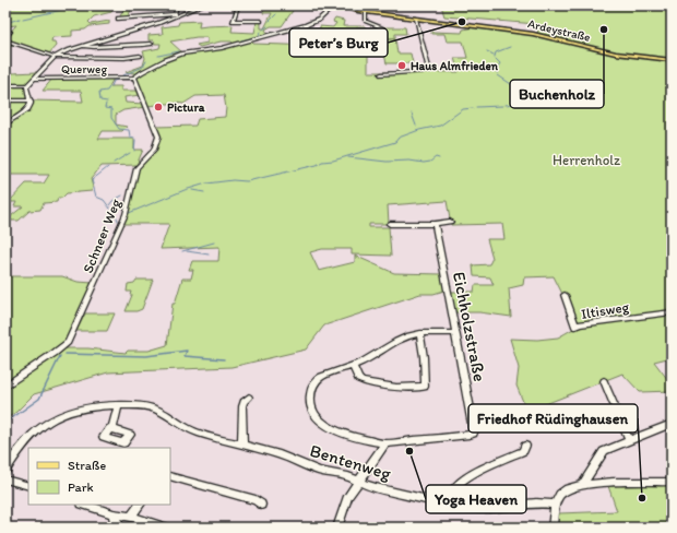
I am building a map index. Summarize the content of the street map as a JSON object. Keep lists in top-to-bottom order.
{
  "streets": {
    "main road": ["Ardeystraße"],
    "street": [
      "Querweg",
      "Schneer Weg",
      "Iltisweg",
      "Eichholzstraße",
      "Bentenweg"
    ]
  },
  "crossings": [
    ["Querweg", "Schneer Weg"]
  ],
  "parks": ["Herrenholz"],
  "places": [
    "Peter’s Burg",
    "Buchenholz",
    "Haus Almfrieden",
    "Pictura",
    "Yoga Heaven",
    "Friedhof Rüdinghausen"
  ],
  "legend": ["Straße", "Park"]
}
